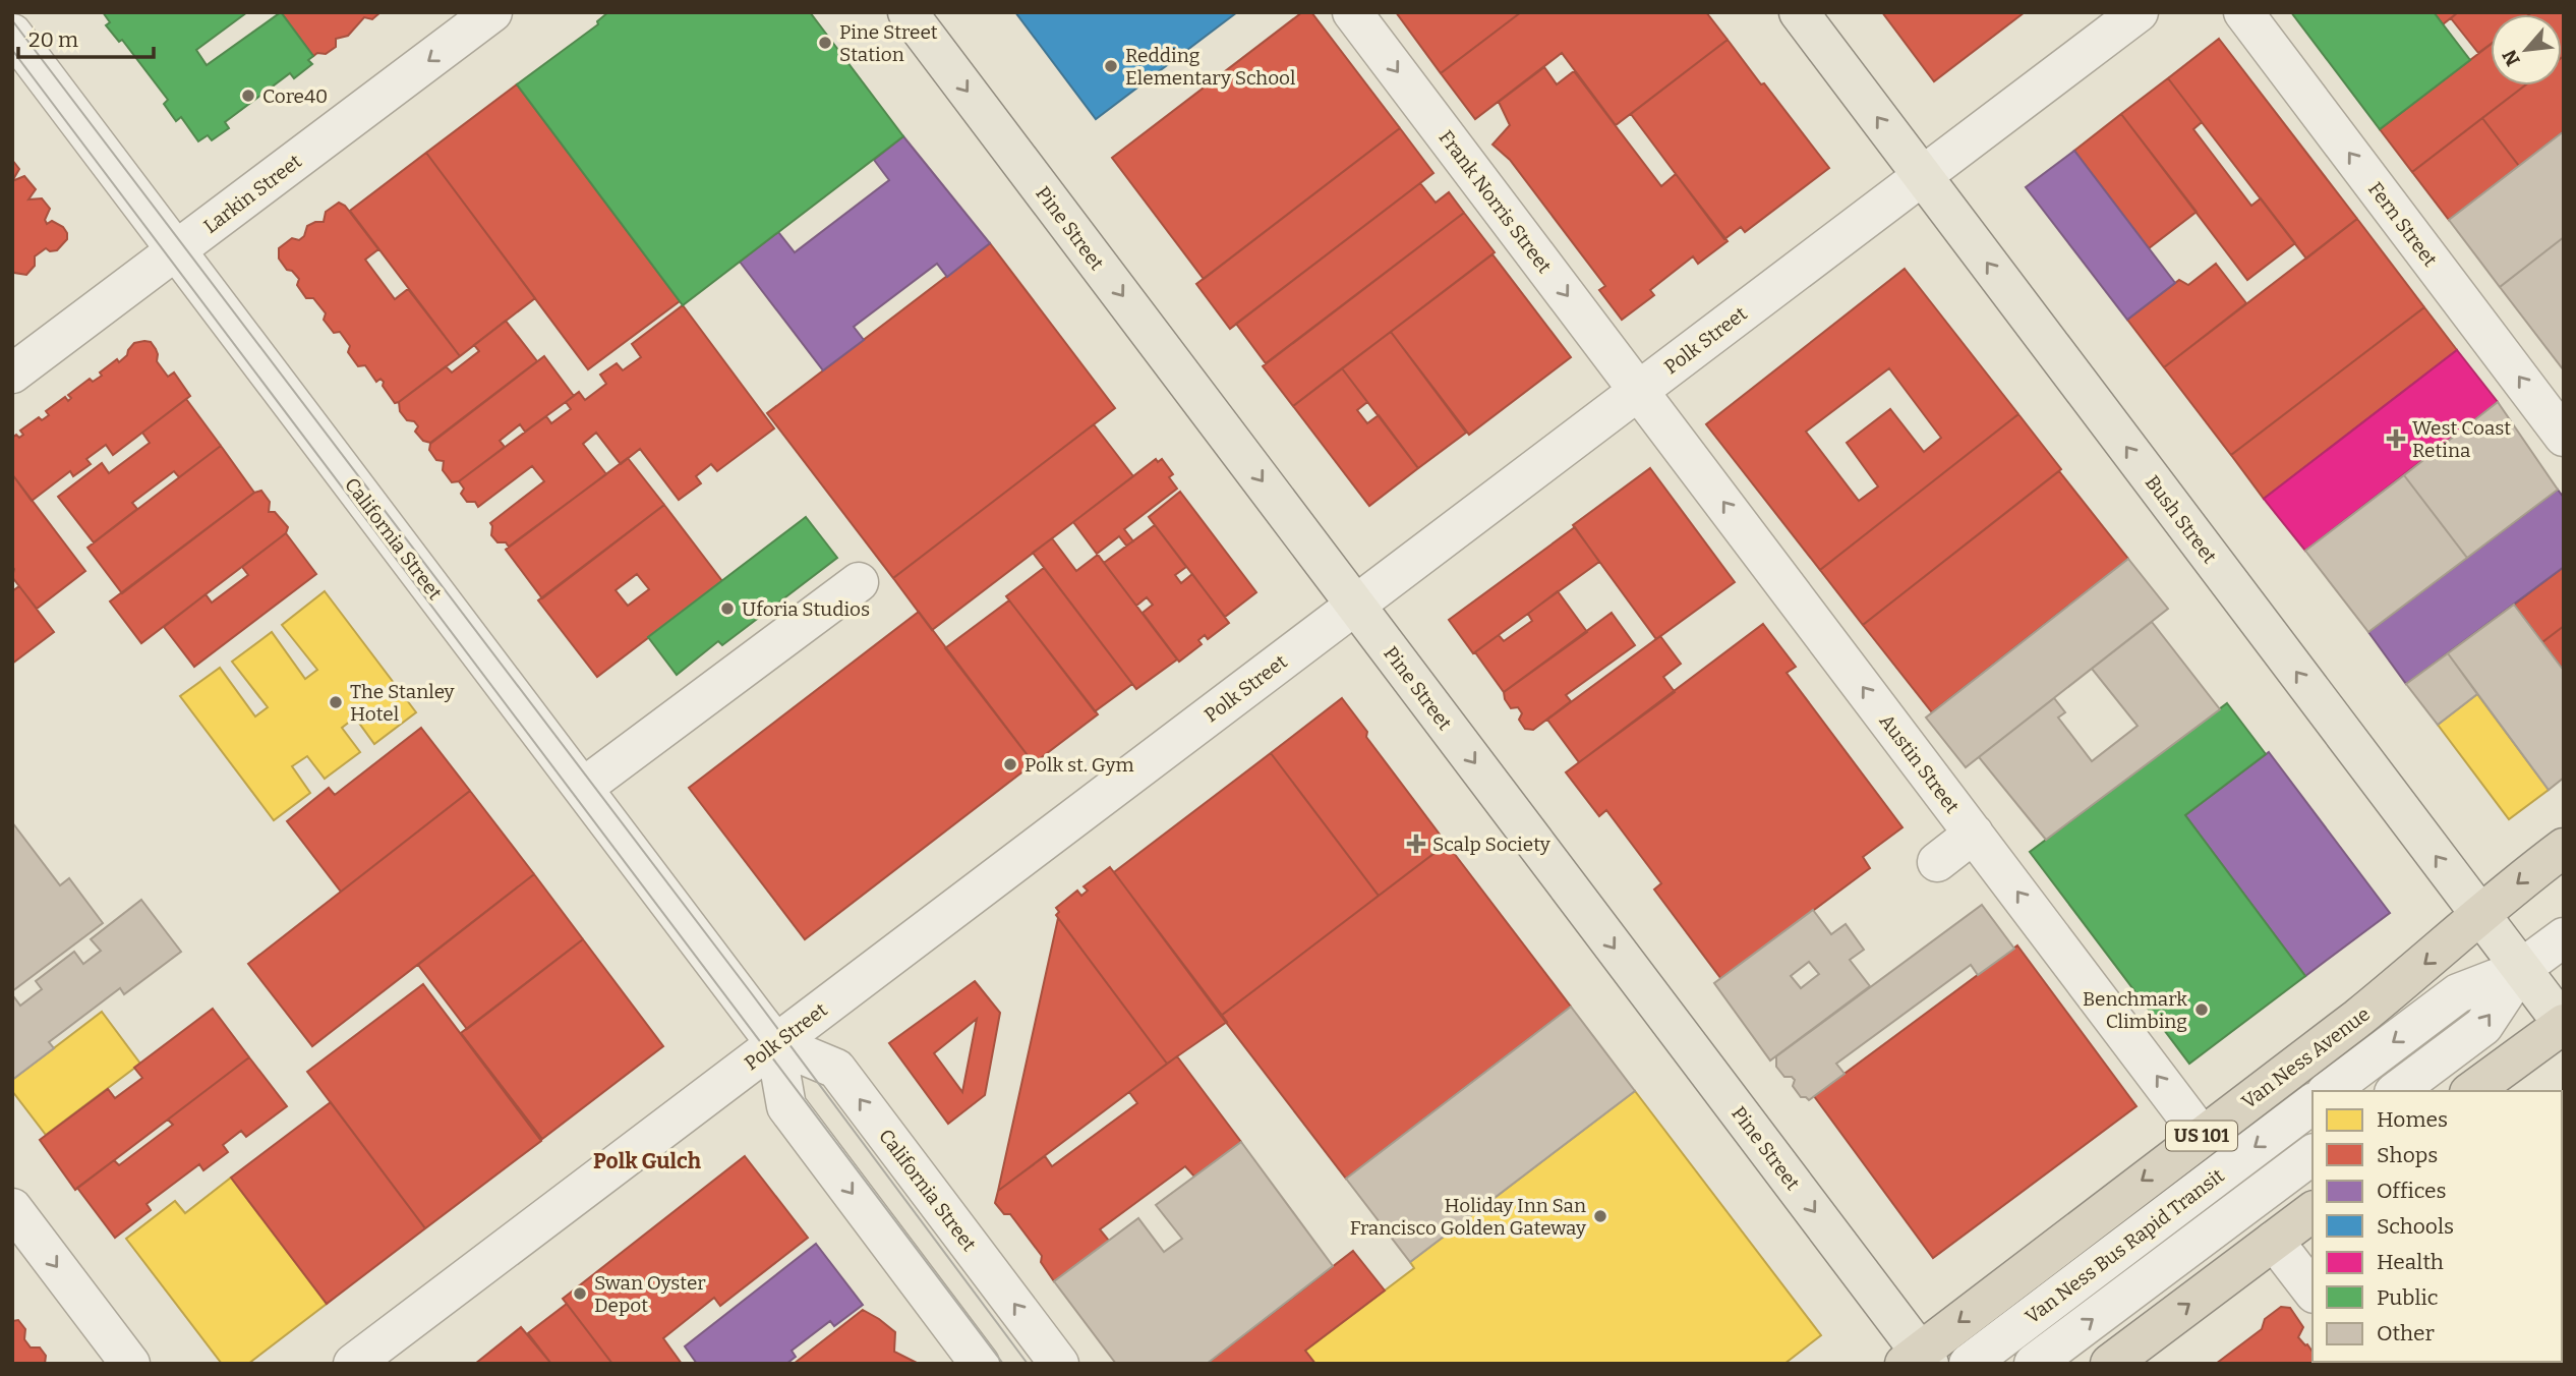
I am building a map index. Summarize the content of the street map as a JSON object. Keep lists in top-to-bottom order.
{
  "streets": {
    "highway": ["Van Ness Avenue", "US 101"],
    "main road": ["Pine Street", "Bush Street"],
    "street": [
      "Larkin Street",
      "Frank Norris Street",
      "Fern Street",
      "Polk Street",
      "California Street",
      "Austin Street",
      "Van Ness Bus Rapid Transit"
    ]
  },
  "crossings": [
    ["Larkin Street", "California Street"],
    ["Frank Norris Street", "Polk Street"],
    ["Frank Norris Street", "Austin Street"],
    ["Pine Street", "Polk Street"],
    ["Pine Street", "Van Ness Avenue"],
    ["Polk Street", "Bush Street"],
    ["Polk Street", "California Street"],
    ["Polk Street", "Austin Street"],
    ["Bush Street", "Van Ness Avenue"],
    ["Austin Street", "Van Ness Avenue"]
  ],
  "one_way": [
    "Larkin Street",
    "Frank Norris Street",
    "Fern Street",
    "Pine Street",
    "Bush Street",
    "Austin Street"
  ],
  "districts": ["Polk Gulch"],
  "places": {
    "other": [
      "Pine Street Station",
      "Redding Elementary School",
      "Core40",
      "Uforia Studios",
      "The Stanley Hotel",
      "Polk st. Gym",
      "Benchmark Climbing",
      "Holiday Inn San Francisco Golden Gateway",
      "Swan Oyster Depot"
    ],
    "health": ["West Coast Retina", "Scalp Society"]
  },
  "legend": [
    "Homes",
    "Shops",
    "Offices",
    "Schools",
    "Health",
    "Public",
    "Other"
  ],
  "scale_bar": "20 m",
  "north": "bottom left"
}
